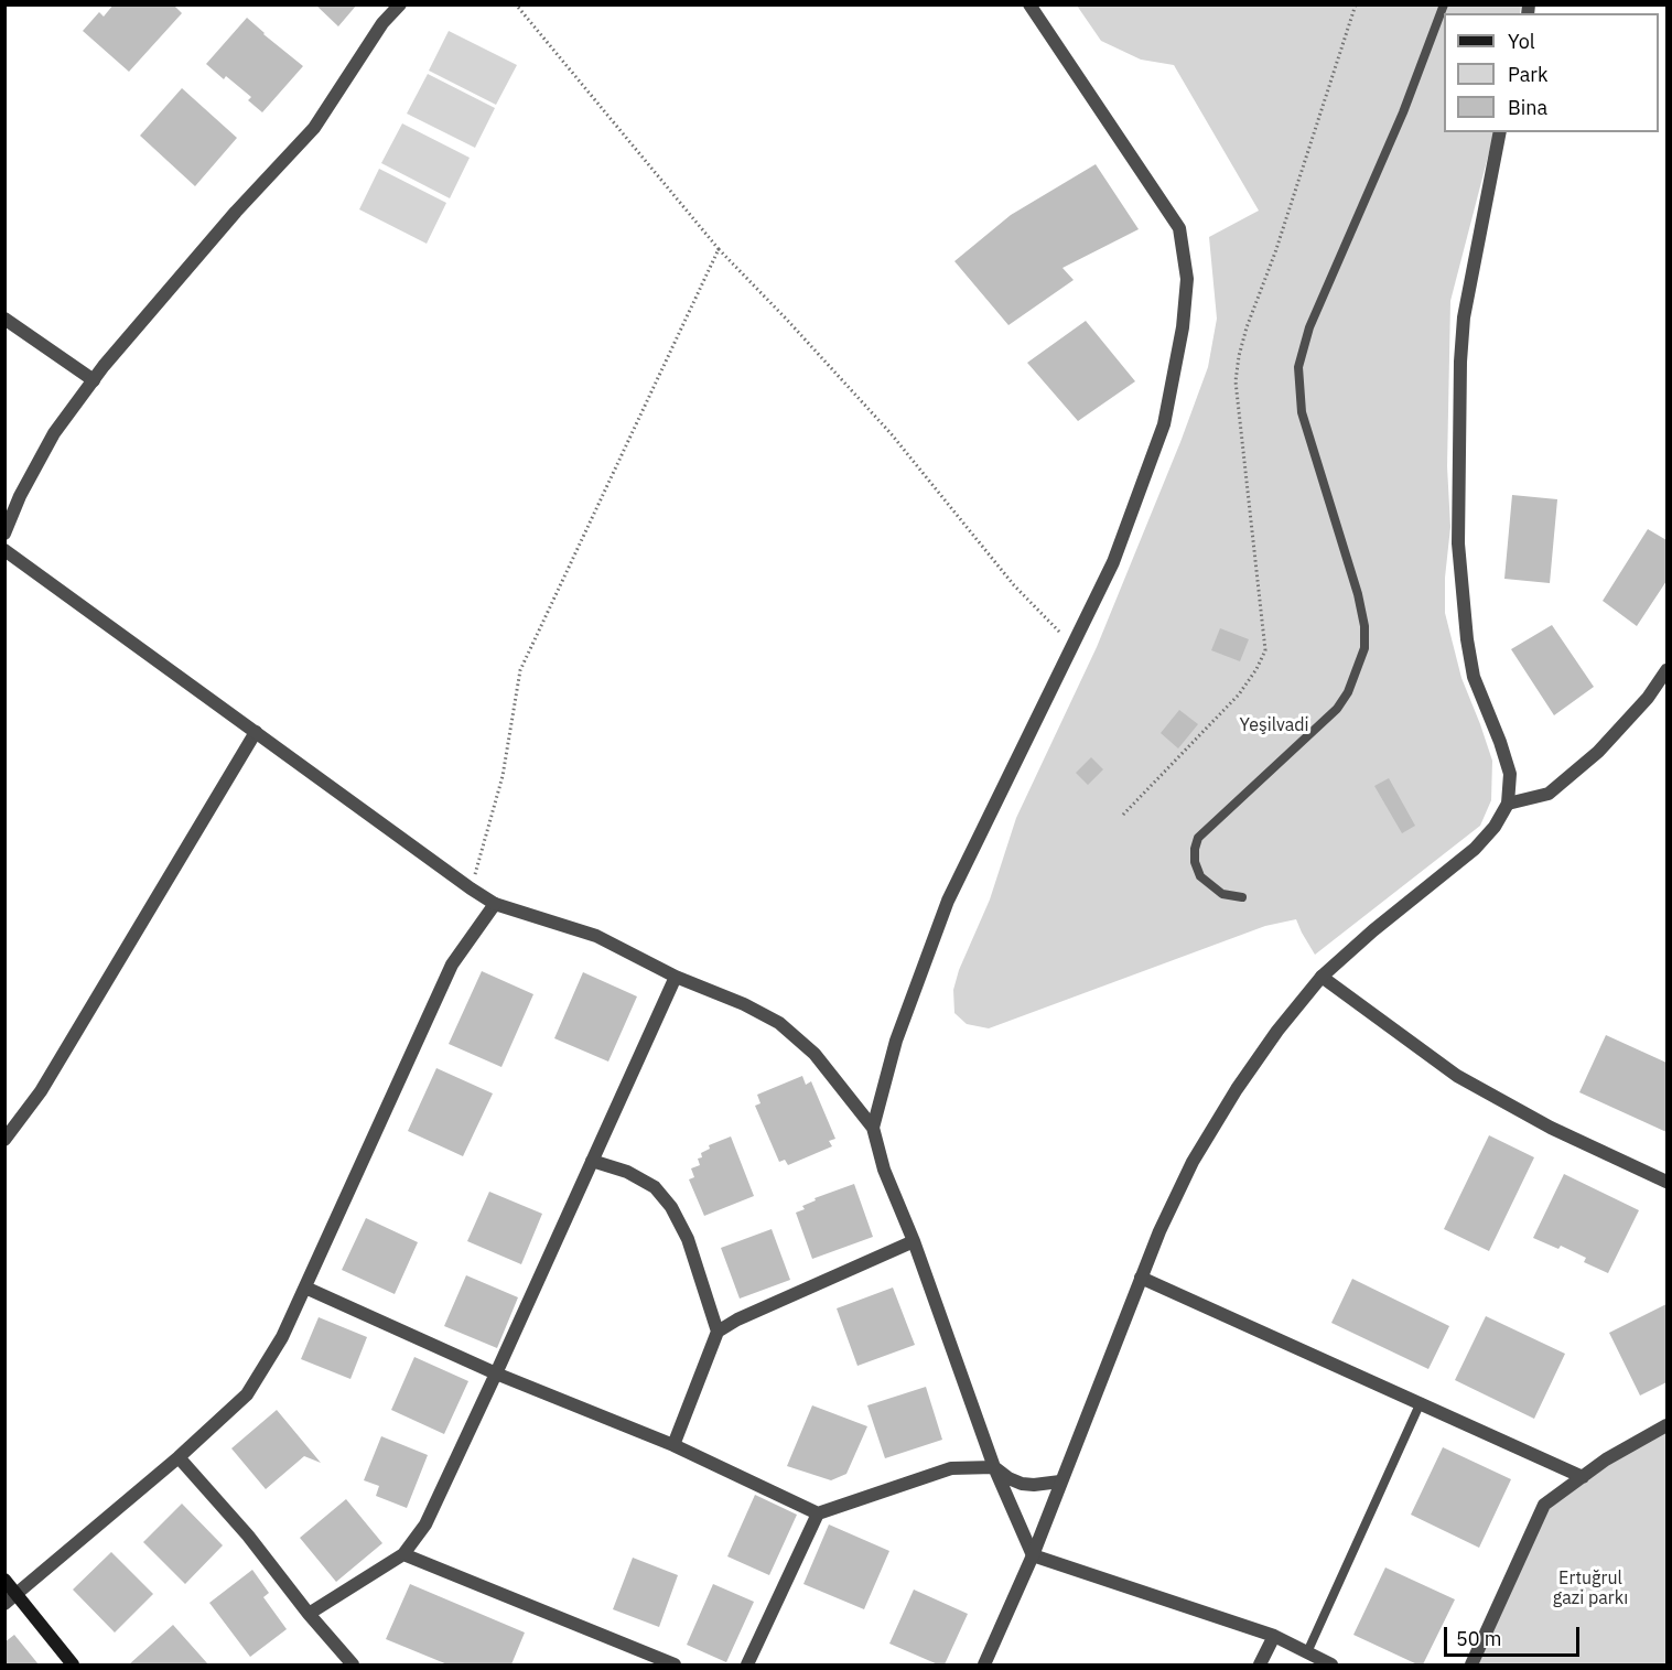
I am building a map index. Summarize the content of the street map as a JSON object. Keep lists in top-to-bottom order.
{
  "parks": ["Yeşilvadi", "Ertuğrul gazi parkı"],
  "legend": ["Yol", "Park", "Bina"],
  "scale_bar": "50 m"
}
